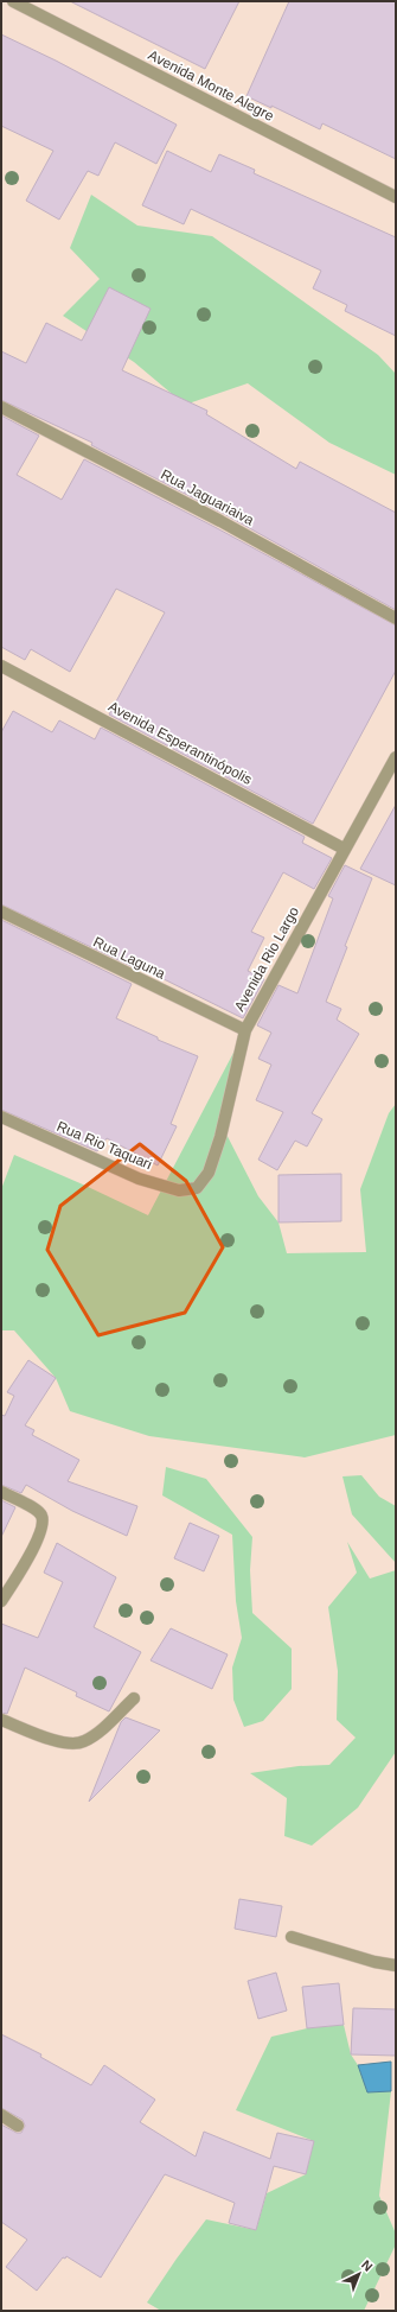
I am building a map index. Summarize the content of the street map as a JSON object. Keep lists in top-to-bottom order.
{
  "streets": {
    "street": [
      "Avenida Monte Alegre",
      "Rua Jaguariaiva",
      "Avenida Esperantinópolis",
      "Rua Laguna",
      "Avenida Rio Largo",
      "Rua Rio Taquari"
    ]
  },
  "crossings": [
    ["Avenida Esperantinópolis", "Avenida Rio Largo"],
    ["Rua Laguna", "Avenida Rio Largo"],
    ["Avenida Rio Largo", "Rua Rio Taquari"]
  ],
  "north": "top right"
}
